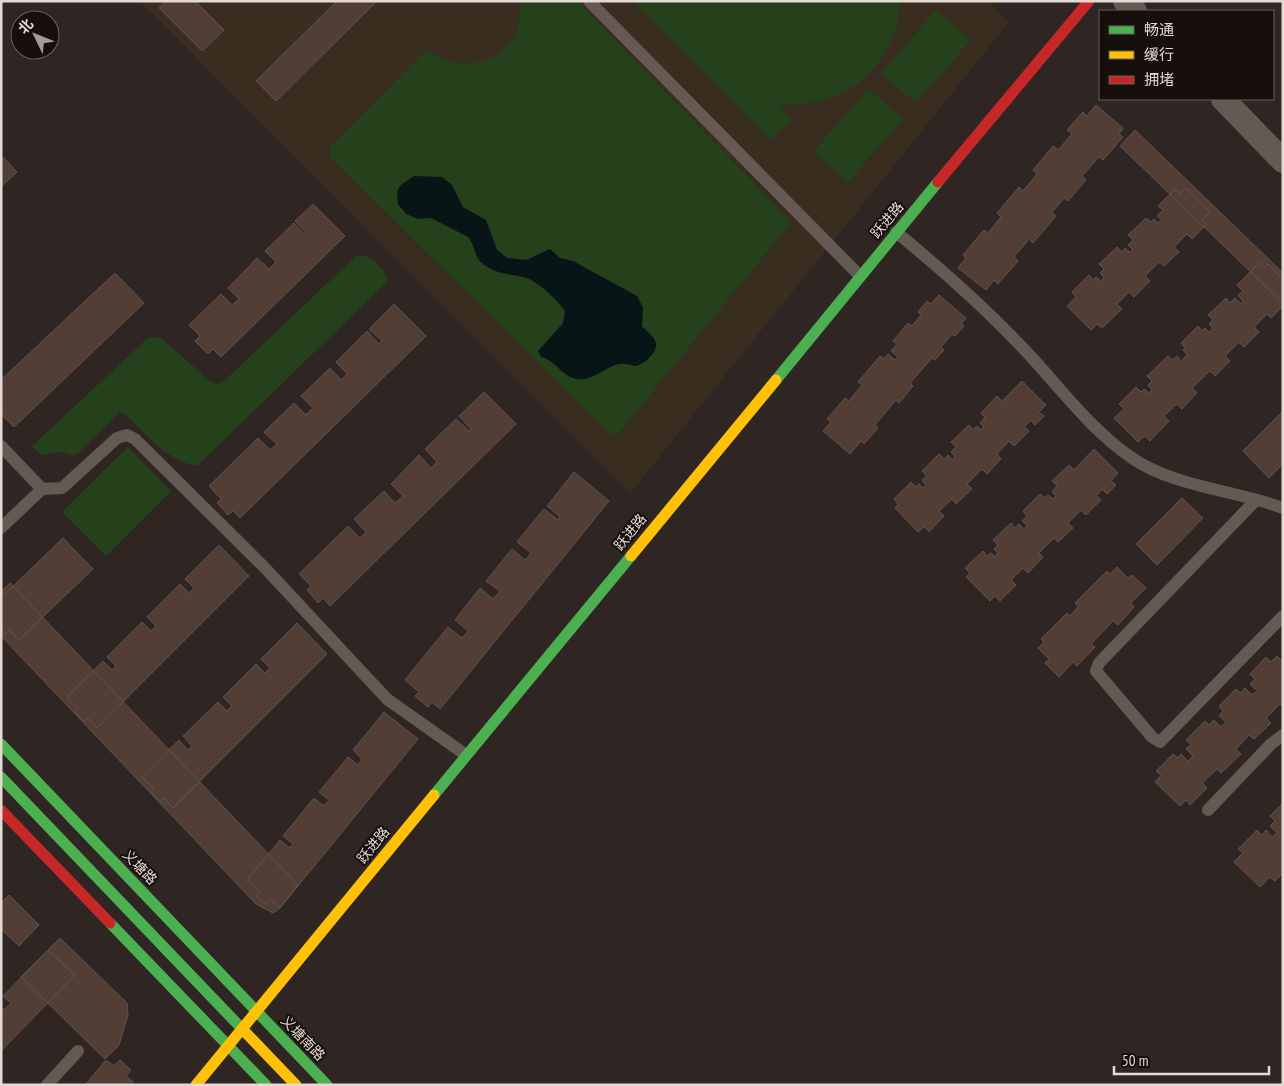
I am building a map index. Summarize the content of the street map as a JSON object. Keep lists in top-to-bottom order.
{
  "streets": {
    "street": ["跃进路", "义塘路", "义塘南路"]
  },
  "crossings": [
    ["跃进路", "义塘路"],
    ["跃进路", "义塘南路"],
    ["义塘路", "义塘南路"]
  ],
  "legend": ["畅通", "缓行", "拥堵"],
  "scale_bar": "50 m",
  "north": "top left"
}
